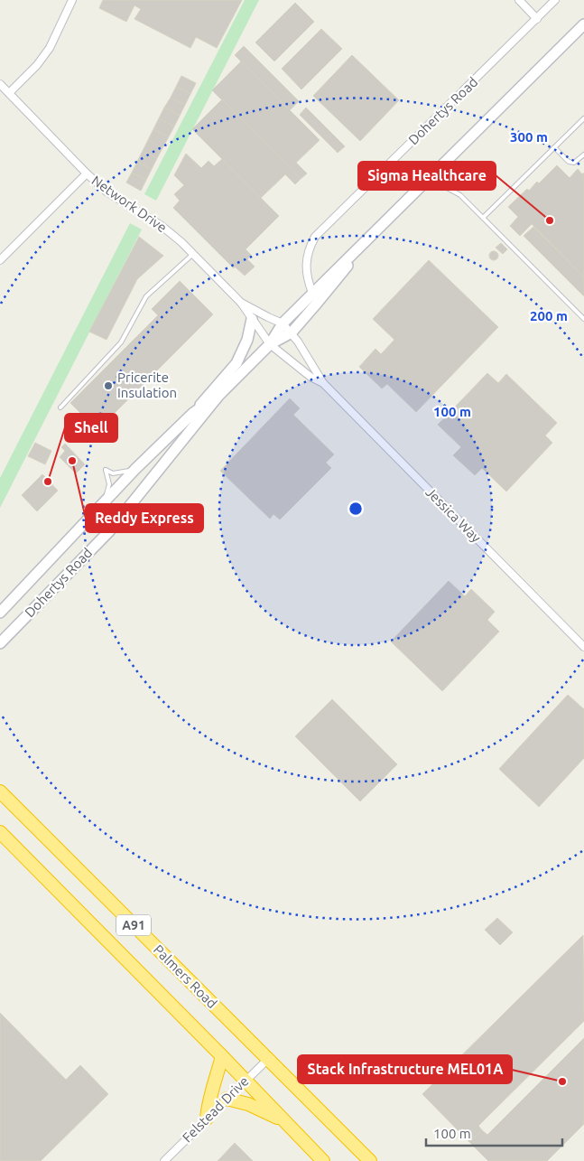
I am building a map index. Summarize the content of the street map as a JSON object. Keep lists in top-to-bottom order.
{
  "streets": {
    "highway": ["A91", "Palmers Road"],
    "main road": ["Dohertys Road"],
    "street": ["Network Drive", "Jessica Way", "Felstead Drive"]
  },
  "crossings": [
    ["Dohertys Road", "Network Drive"],
    ["Dohertys Road", "Jessica Way"],
    ["Network Drive", "Jessica Way"],
    ["A91", "Felstead Drive"],
    ["Palmers Road", "Felstead Drive"]
  ],
  "places": [
    "Sigma Healthcare",
    "Pricerite Insulation",
    "Reddy Express",
    "Shell",
    "Stack Infrastructure MEL01A"
  ],
  "scale_bar": "100 m",
  "rings": ["300 m", "200 m", "100 m"]
}
